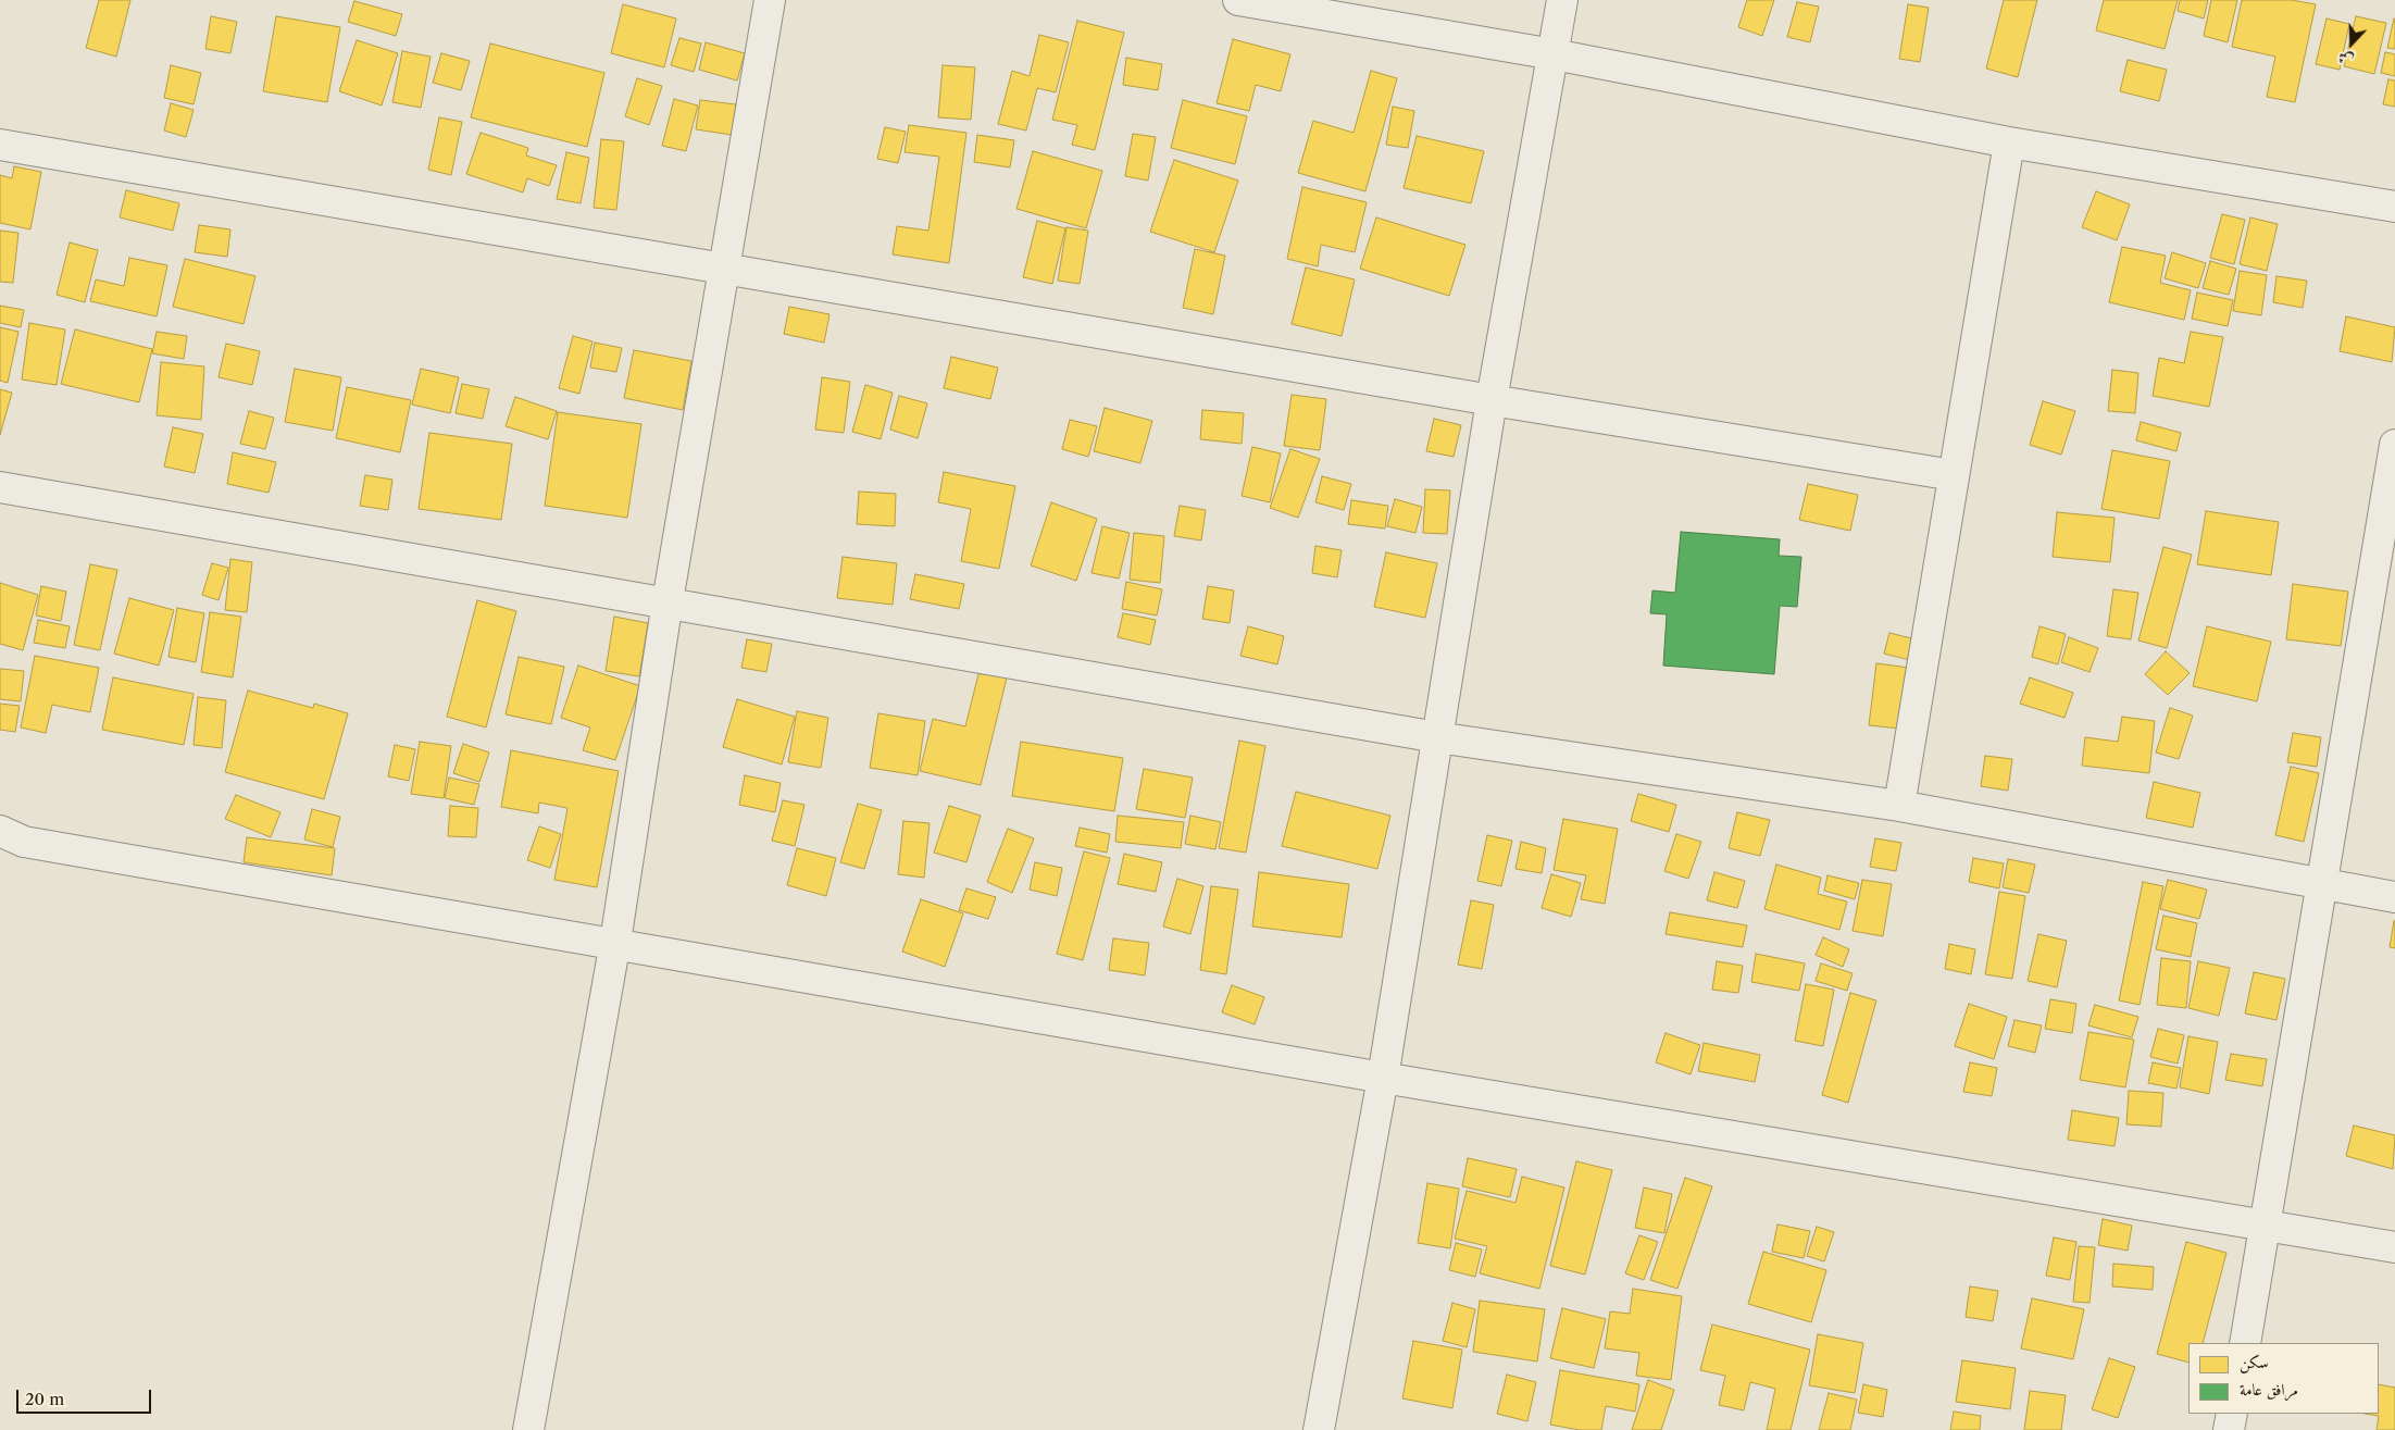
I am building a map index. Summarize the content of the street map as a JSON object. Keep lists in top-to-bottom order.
{
  "legend": ["سكن", "مرافق عامة"],
  "scale_bar": "20 m",
  "north": "bottom"
}
